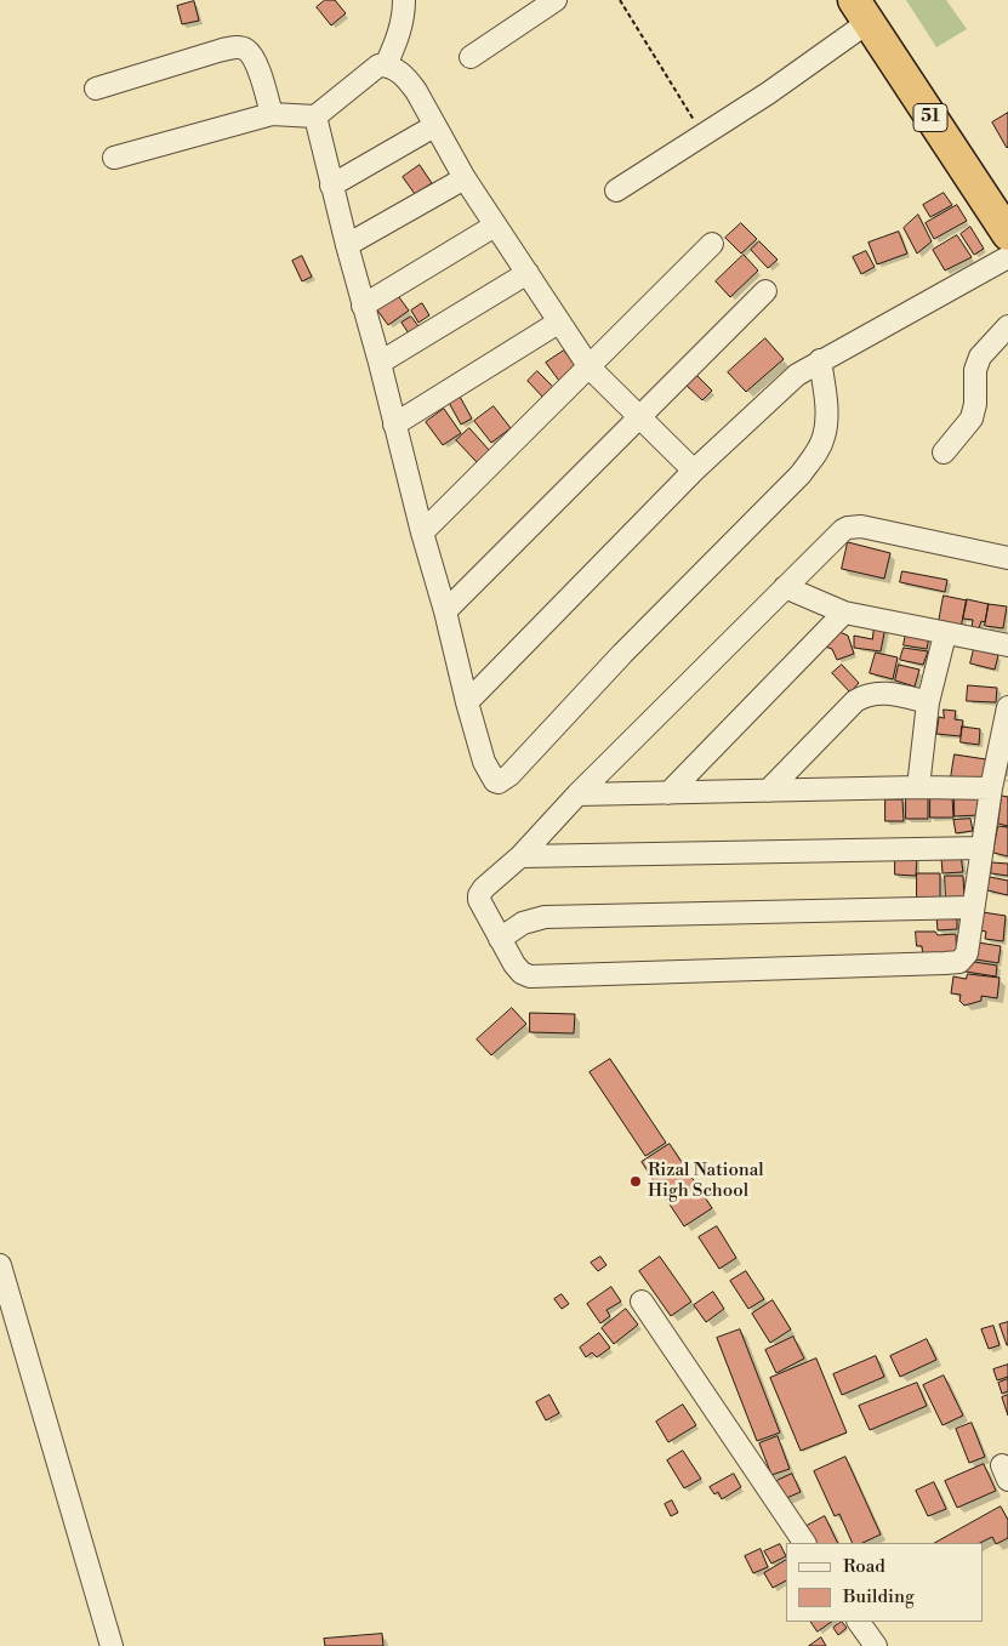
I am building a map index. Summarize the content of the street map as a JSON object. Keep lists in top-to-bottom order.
{
  "streets": {
    "highway": ["51"]
  },
  "places": ["Rizal National High School"],
  "legend": ["Road", "Building"]
}
